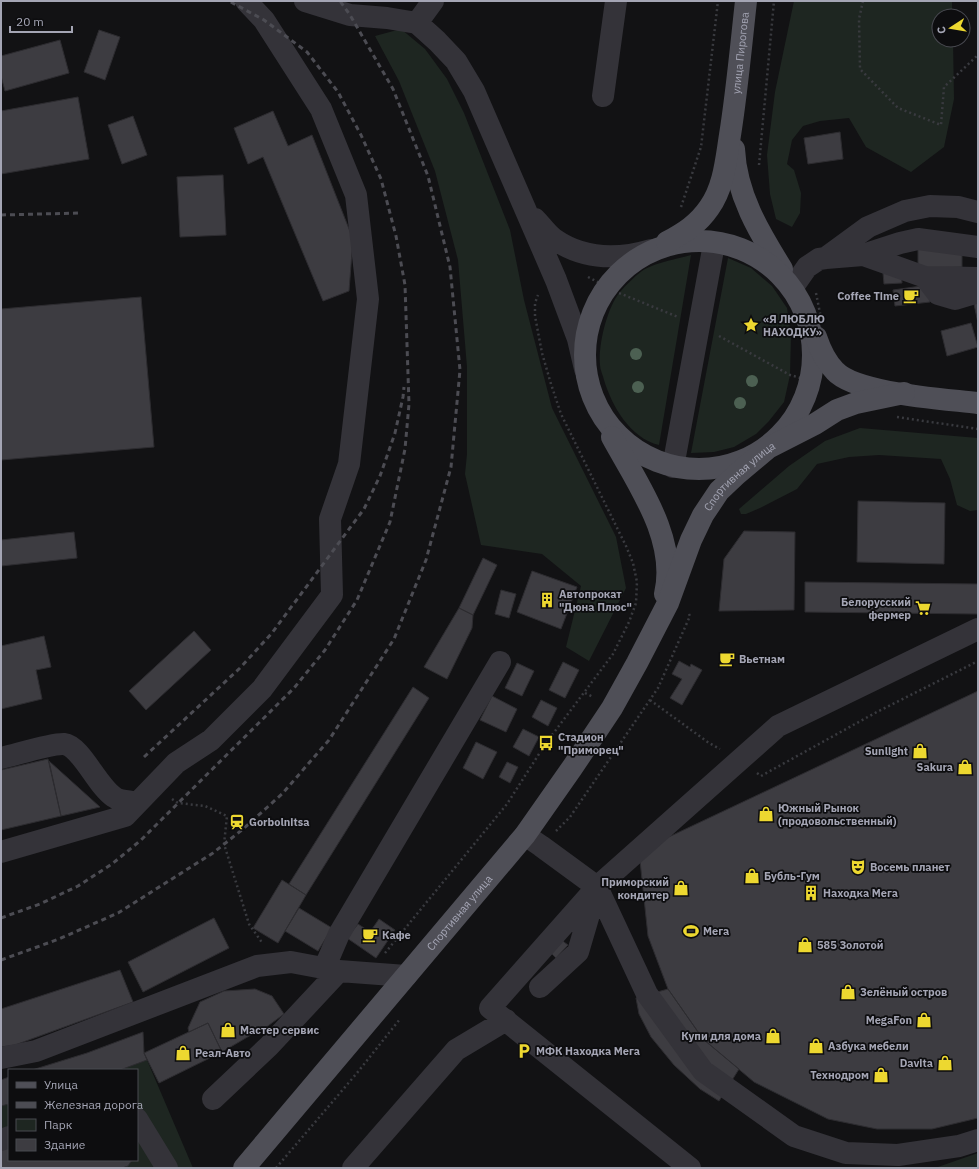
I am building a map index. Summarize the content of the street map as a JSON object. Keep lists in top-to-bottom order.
{
  "streets": {
    "main road": ["улица Пирогова", "Спортивная улица"]
  },
  "places": {
    "cafe": ["Coffee Time", "Вьетнам", "Кафе"],
    "place": ["«Я ЛЮБЛЮ НАХОДКУ»"],
    "building": ["Автопрокат \"Дюна Плюс\"", "Находка Мега"],
    "supermarket": ["Белорусский фермер"],
    "bus stop": ["Стадион \"Приморец\""],
    "shop": [
      "Sunlight",
      "Sakura",
      "Южный Рынок (продовольственный)",
      "Бубль-Гум",
      "Приморский кондитер",
      "585 Золотой",
      "Зелёный остров",
      "MegaFon",
      "Мастер сервис",
      "Купи для дома",
      "Азбука мебели",
      "Реал-Авто",
      "Davita",
      "Технодром"
    ],
    "station": ["Gorbolnitsa"],
    "theatre": ["Восемь планет"],
    "sports": ["Мега"],
    "parking": ["МФК Находка Мега"]
  },
  "legend": [
    "Улица",
    "Железная дорога",
    "Парк",
    "Здание"
  ],
  "scale_bar": "20 m",
  "north": "left"
}
